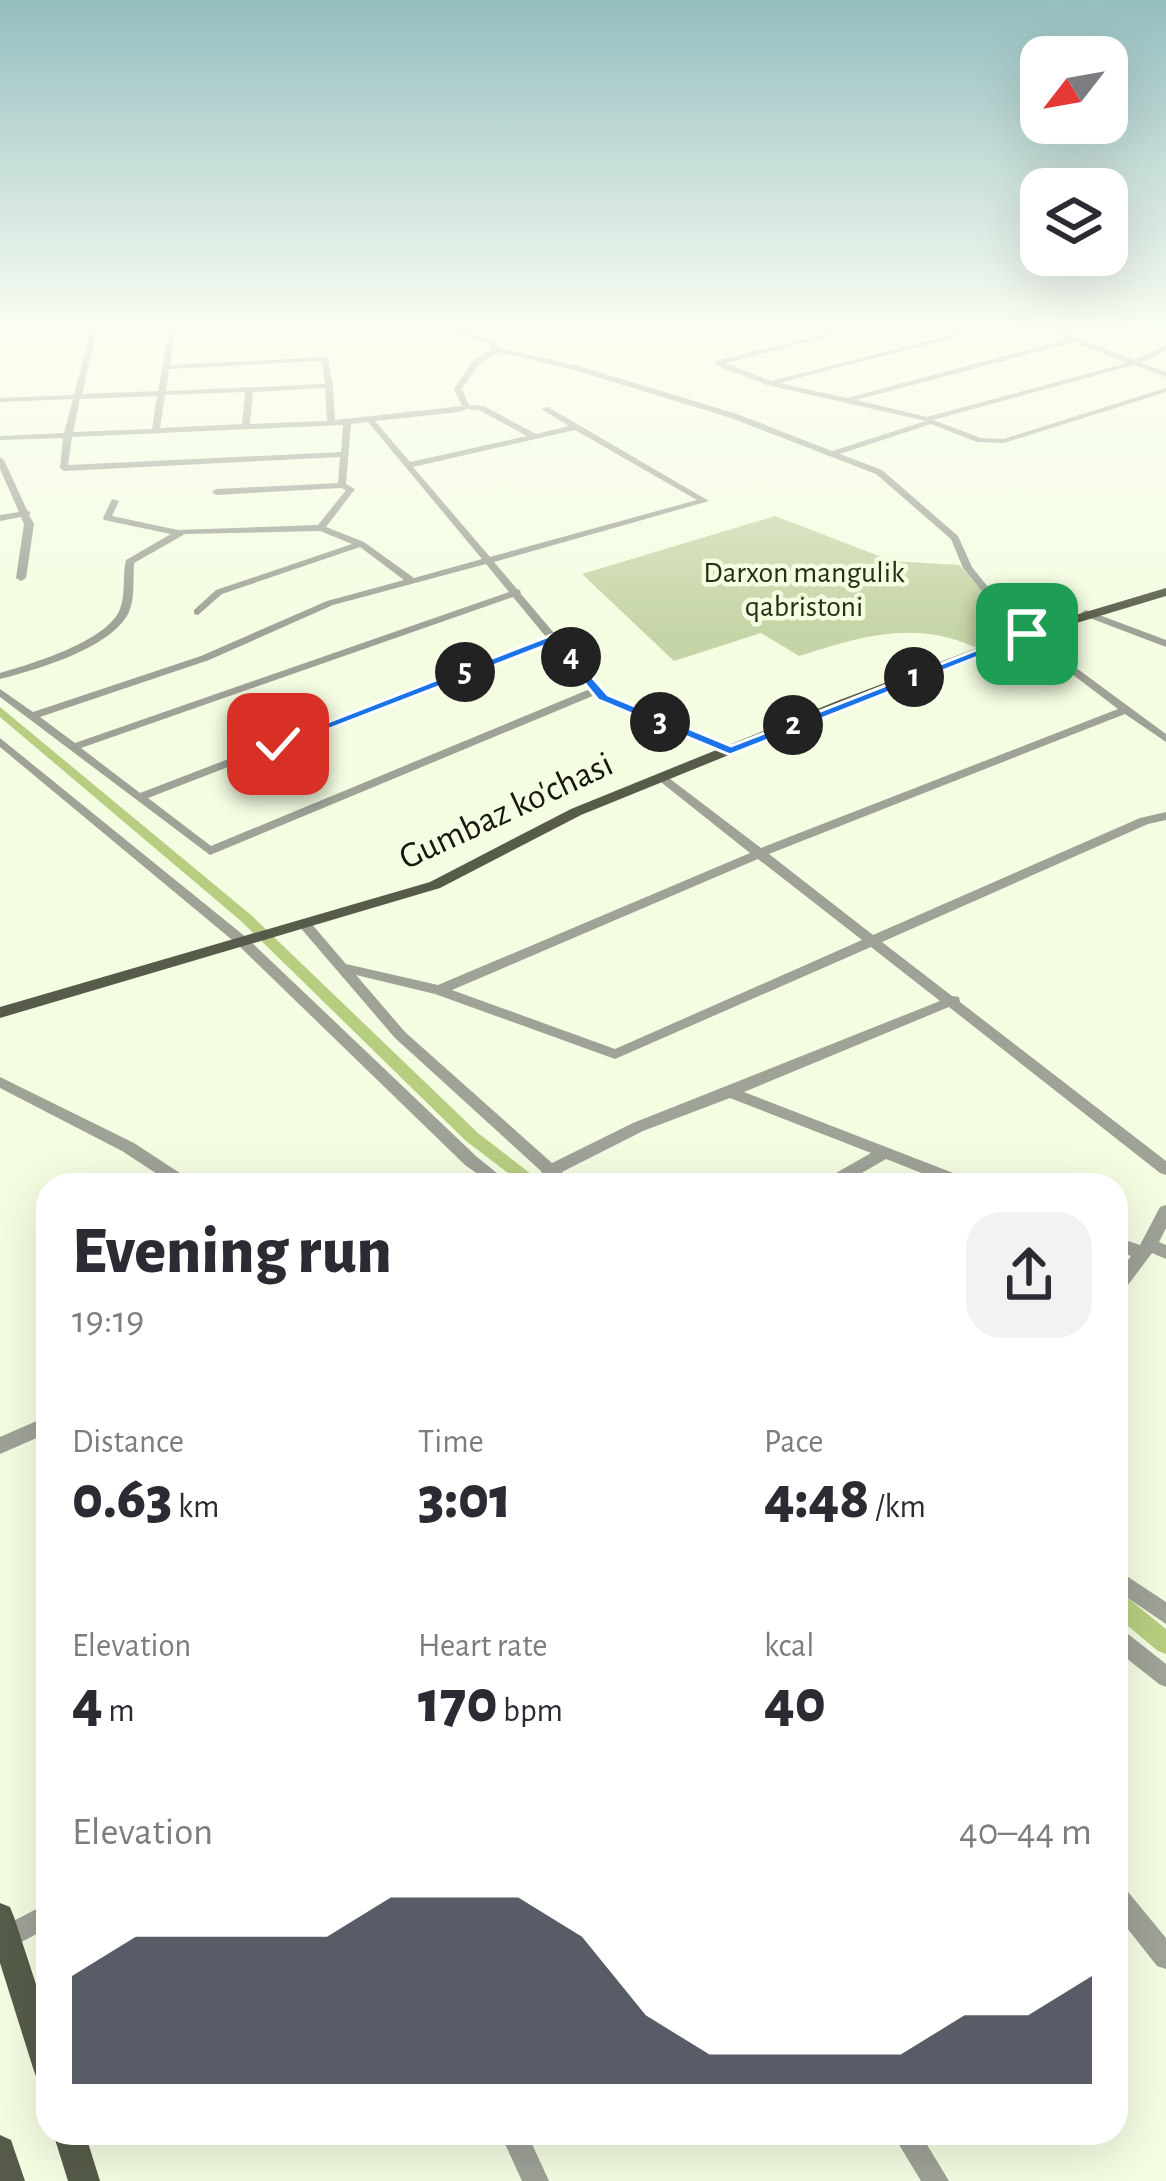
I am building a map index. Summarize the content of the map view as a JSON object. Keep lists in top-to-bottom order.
{
  "streets": {
    "main road": ["Gumbaz ko'chasi"]
  },
  "parks": ["Darxon mangulik qabristoni"],
  "north": "bottom left",
  "page": {
    "pins": [
      "4",
      "5",
      "1",
      "3",
      "2"
    ],
    "heading": ["Evening run", "19:19"],
    "stats": [
      ["Distance", "0.63 km"],
      ["Time", "3:01"],
      ["Pace", "4:48 /km"],
      ["Elevation", "4 m"],
      ["Heart rate", "170 bpm"],
      ["kcal", "40"]
    ],
    "chart": ["Elevation", "40–44 m"]
  }
}
